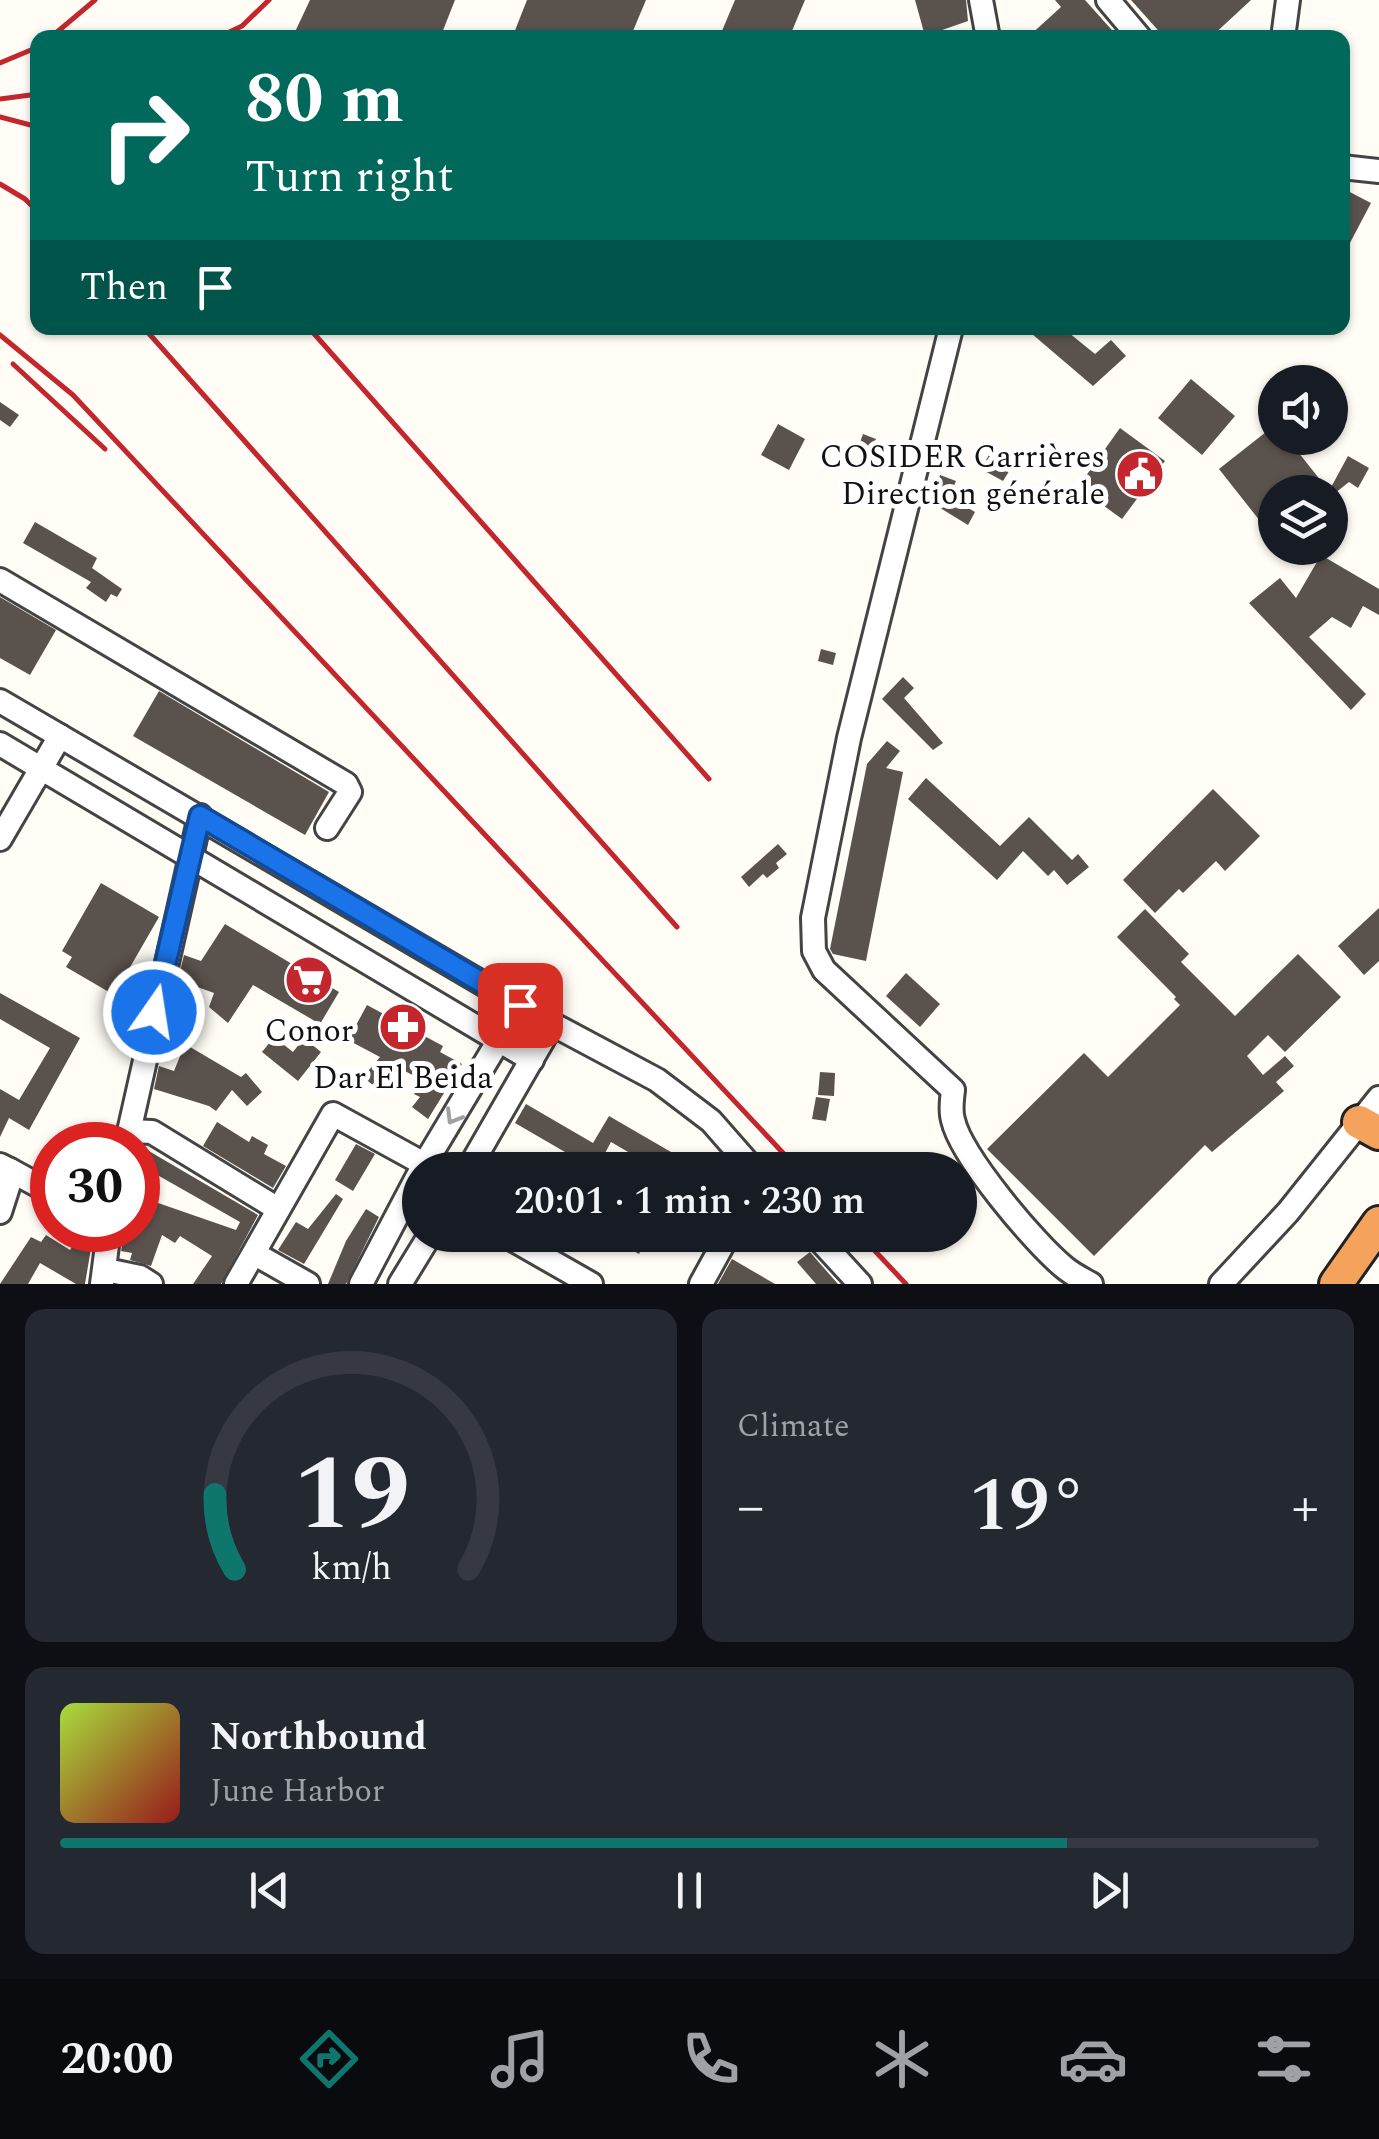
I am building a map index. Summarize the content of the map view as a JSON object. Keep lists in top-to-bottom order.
{
  "places": {
    "public building": ["COSIDER Carrières Direction générale"],
    "supermarket": ["Conor"],
    "pharmacy": ["Dar El Beida"]
  },
  "page": {
    "turn": ["80 m", "Turn right"],
    "then": "Then",
    "limit": "30",
    "trip": "20:01 · 1 min · 230 m",
    "tile": "Climate",
    "heat": ["−", "19°", "+"],
    "song": ["Northbound", "June Harbor"],
    "tabs": "20:00",
    "gauge": ["19", "km/h"]
  }
}
